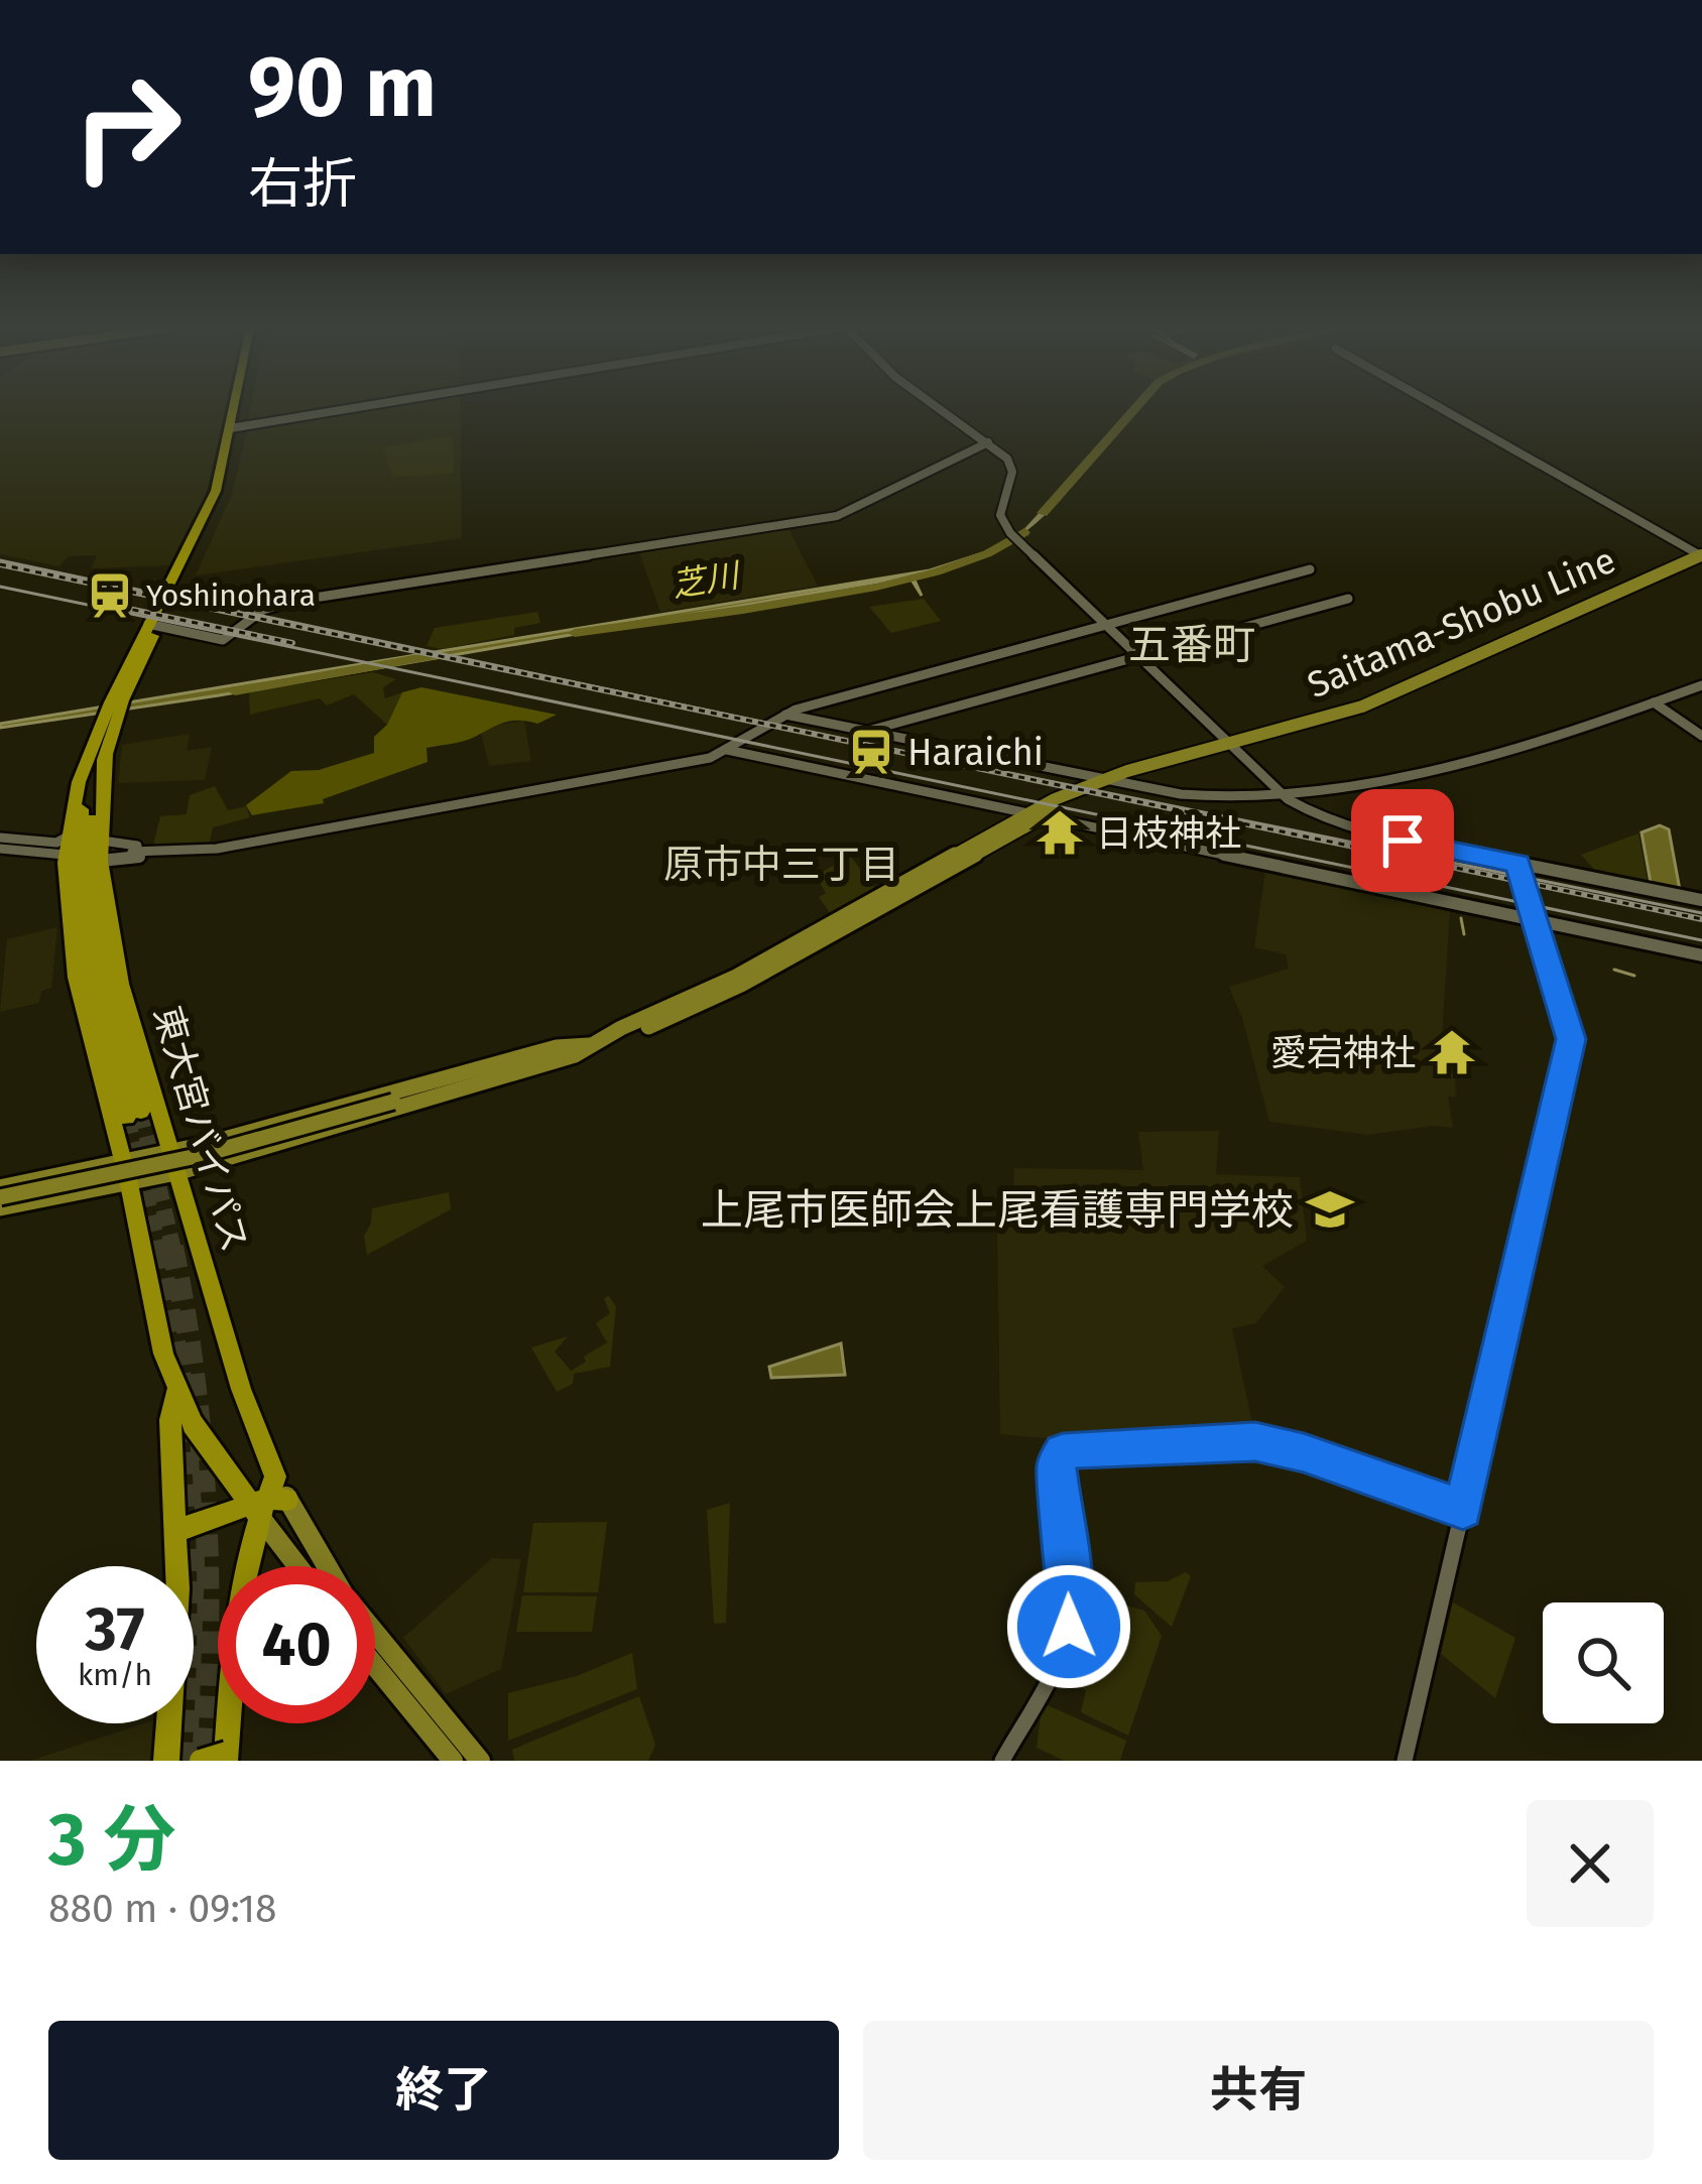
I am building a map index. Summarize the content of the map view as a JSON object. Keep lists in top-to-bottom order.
{
  "streets": {
    "highway": ["東大宮バイパス"],
    "main road": ["Saitama-Shobu Line"]
  },
  "districts": ["五番町", "原市中三丁目"],
  "water": ["芝川"],
  "places": {
    "station": ["Yoshinohara", "Haraichi"],
    "temple": ["日枝神社", "愛宕神社"],
    "school or university": ["上尾市医師会上尾看護専門学校"]
  },
  "page": {
    "turn": ["90 m", "右折"],
    "speed": "37 km/h",
    "limit": "40",
    "heading": ["3 分", "880 m · 09:18"],
    "buttons": ["終了", "共有"]
  }
}
